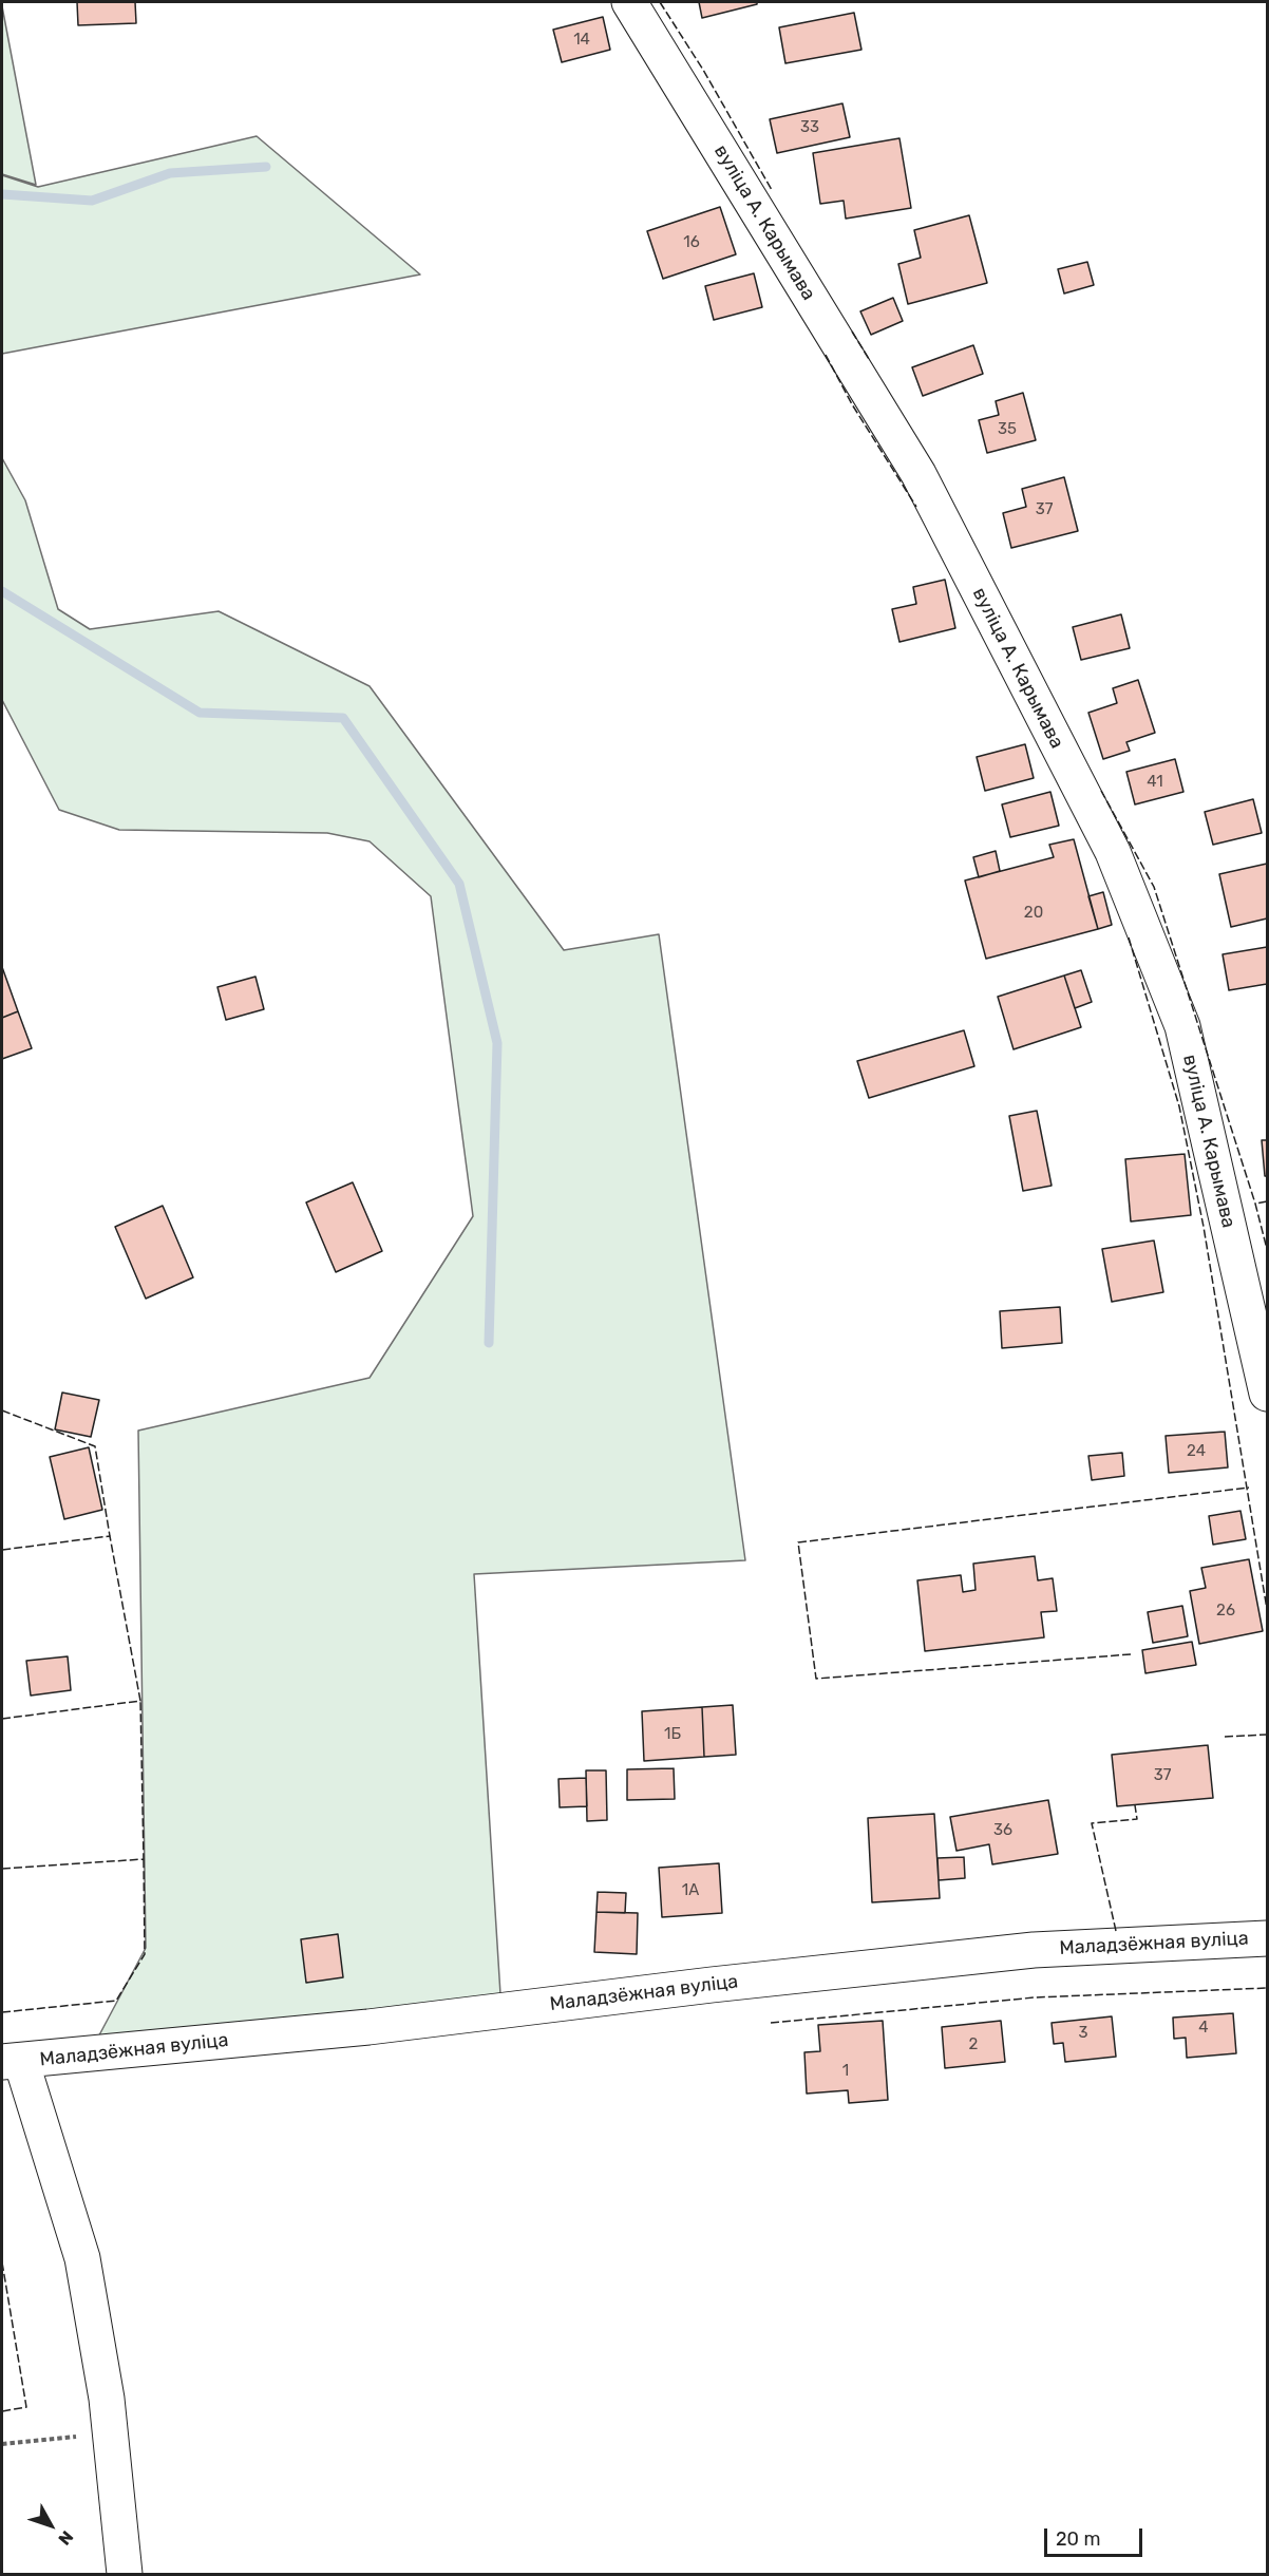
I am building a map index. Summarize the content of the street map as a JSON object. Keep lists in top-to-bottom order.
{
  "streets": {
    "street": ["вуліца А. Карымава", "Маладзёжная вуліца"]
  },
  "house_numbers": [
    "14",
    "33",
    "16",
    "35",
    "37",
    "41",
    "20",
    "24",
    "26",
    "1Б",
    "37",
    "36",
    "1А",
    "4",
    "3",
    "2",
    "1"
  ],
  "scale_bar": "20 m",
  "north": "bottom right"
}
